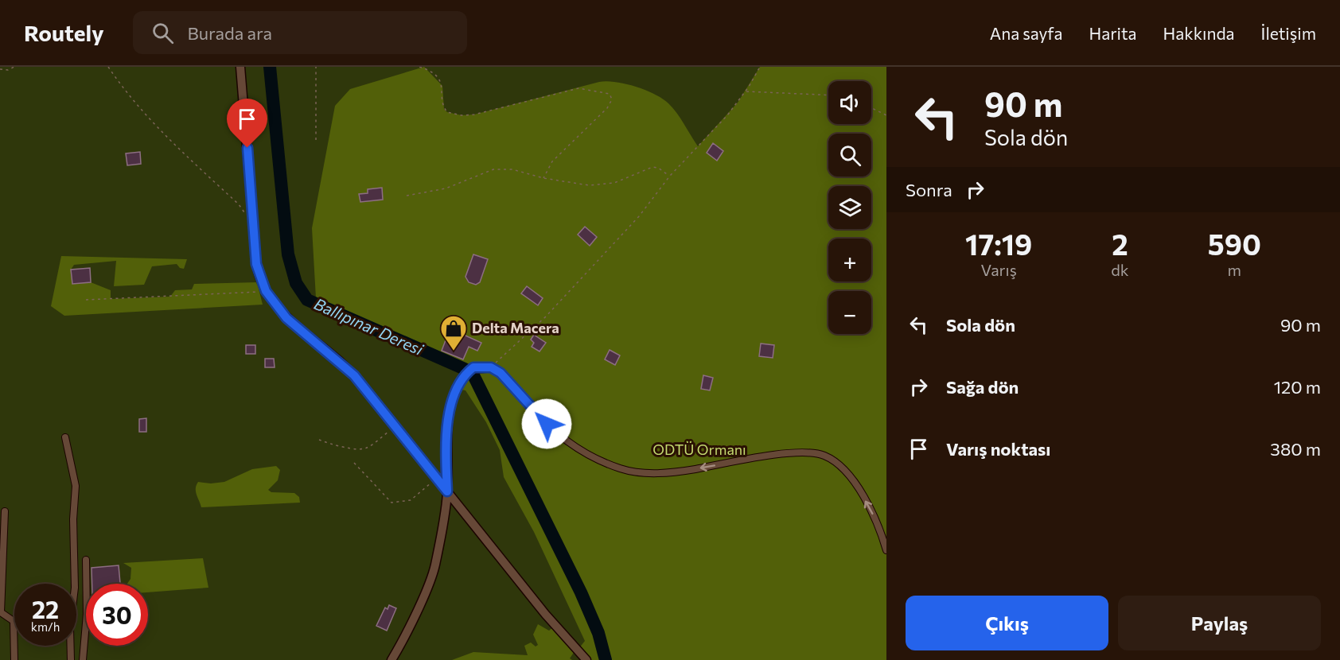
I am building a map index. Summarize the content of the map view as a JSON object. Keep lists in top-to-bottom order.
{
  "water": ["Ballıpınar Deresi"],
  "parks": ["ODTÜ Ormanı"],
  "places": {
    "shop": ["Delta Macera"]
  },
  "page": {
    "header": "Routely",
    "search": "Burada ara",
    "nav": [
      "Ana sayfa",
      "Harita",
      "Hakkında",
      "İletişim"
    ],
    "turn": ["90 m", "Sola dön"],
    "map_buttons": ["+", "−"],
    "then": "Sonra",
    "eta": [
      "17:19",
      "Varış",
      "2",
      "dk",
      "590",
      "m"
    ],
    "list": [
      {
        "name": "Sola dön",
        "value": "90 m"
      },
      {
        "name": "Sağa dön",
        "value": "120 m"
      },
      {
        "name": "Varış noktası",
        "value": "380 m"
      }
    ],
    "speed": "22 km/h",
    "limit": "30",
    "buttons": ["Çıkış", "Paylaş"]
  }
}
